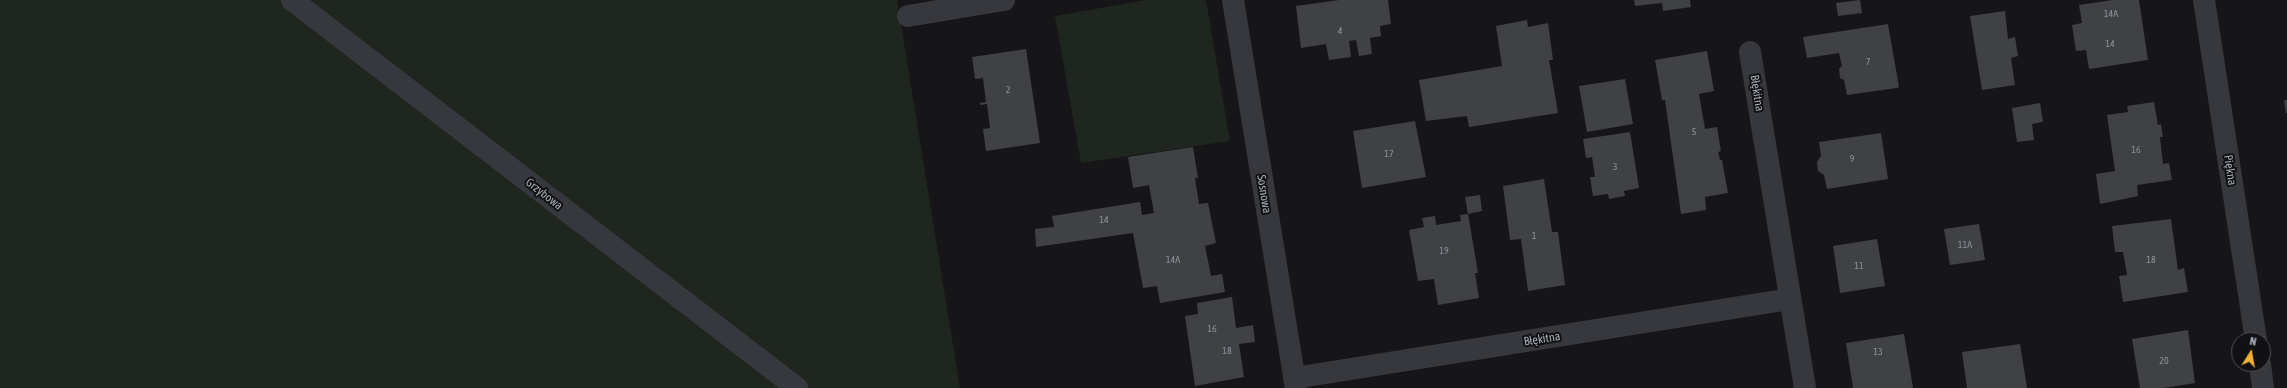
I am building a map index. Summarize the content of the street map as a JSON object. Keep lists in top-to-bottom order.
{
  "streets": {
    "street": [
      "Błękitna",
      "Piękna",
      "Grzybowa",
      "Sosnowa"
    ]
  },
  "crossings": [
    ["Błękitna", "Sosnowa"]
  ],
  "house_numbers": [
    "14A",
    "4",
    "14",
    "7",
    "2",
    "5",
    "16",
    "17",
    "9",
    "3",
    "14",
    "1",
    "11A",
    "19",
    "14A",
    "18",
    "11",
    "16",
    "18",
    "13",
    "20"
  ],
  "north": "top"
}
